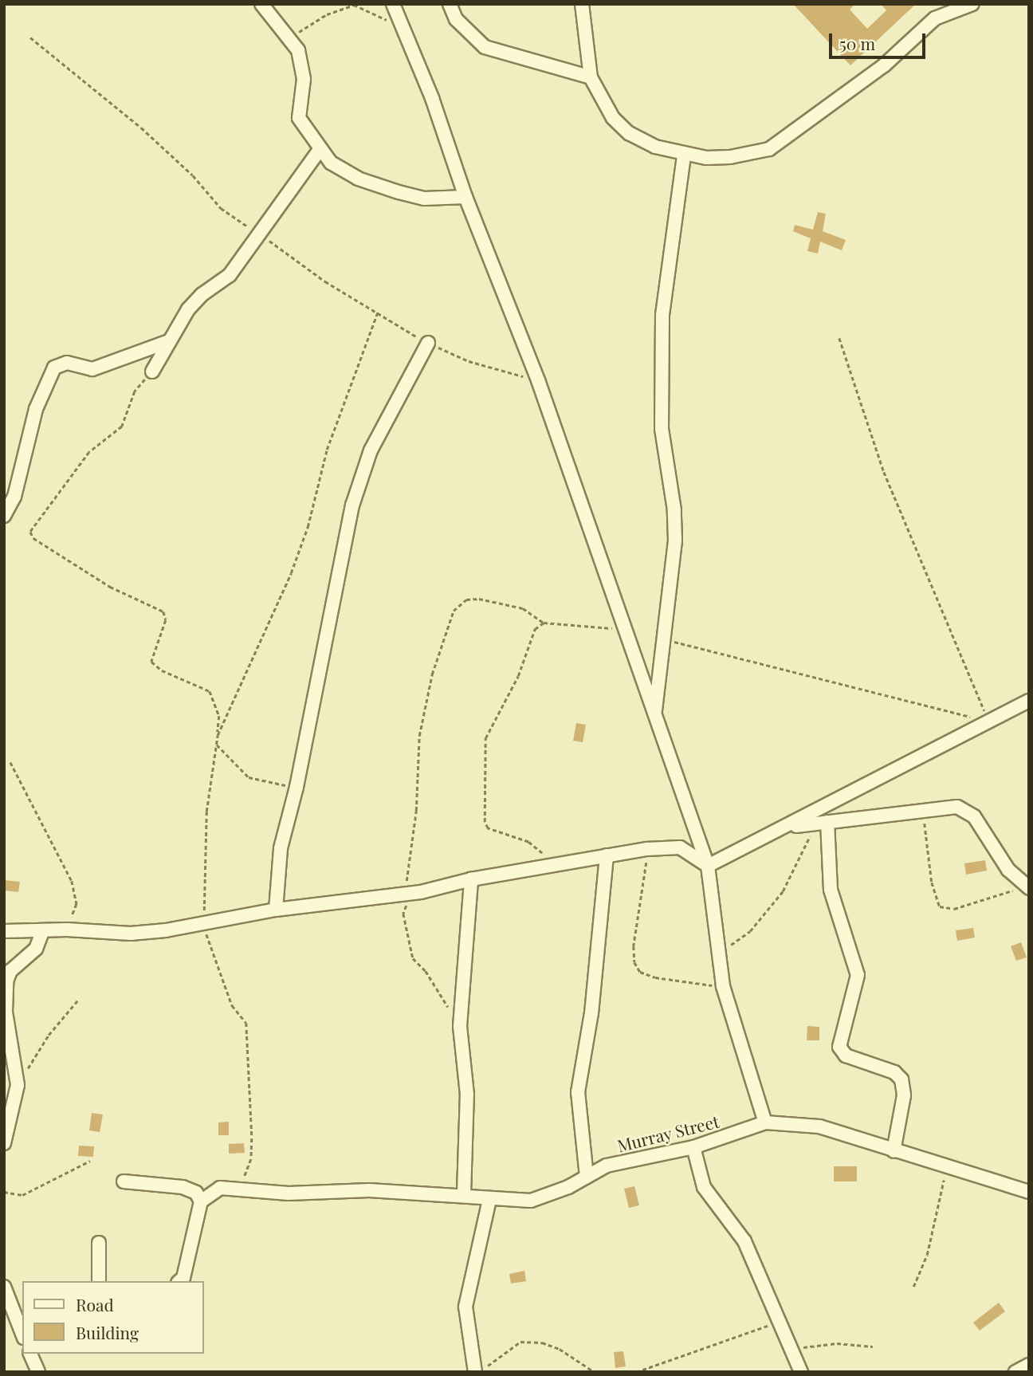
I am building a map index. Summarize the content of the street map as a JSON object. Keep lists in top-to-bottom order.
{
  "streets": {
    "street": ["Murray Street"]
  },
  "legend": ["Road", "Building"],
  "scale_bar": "50 m"
}
